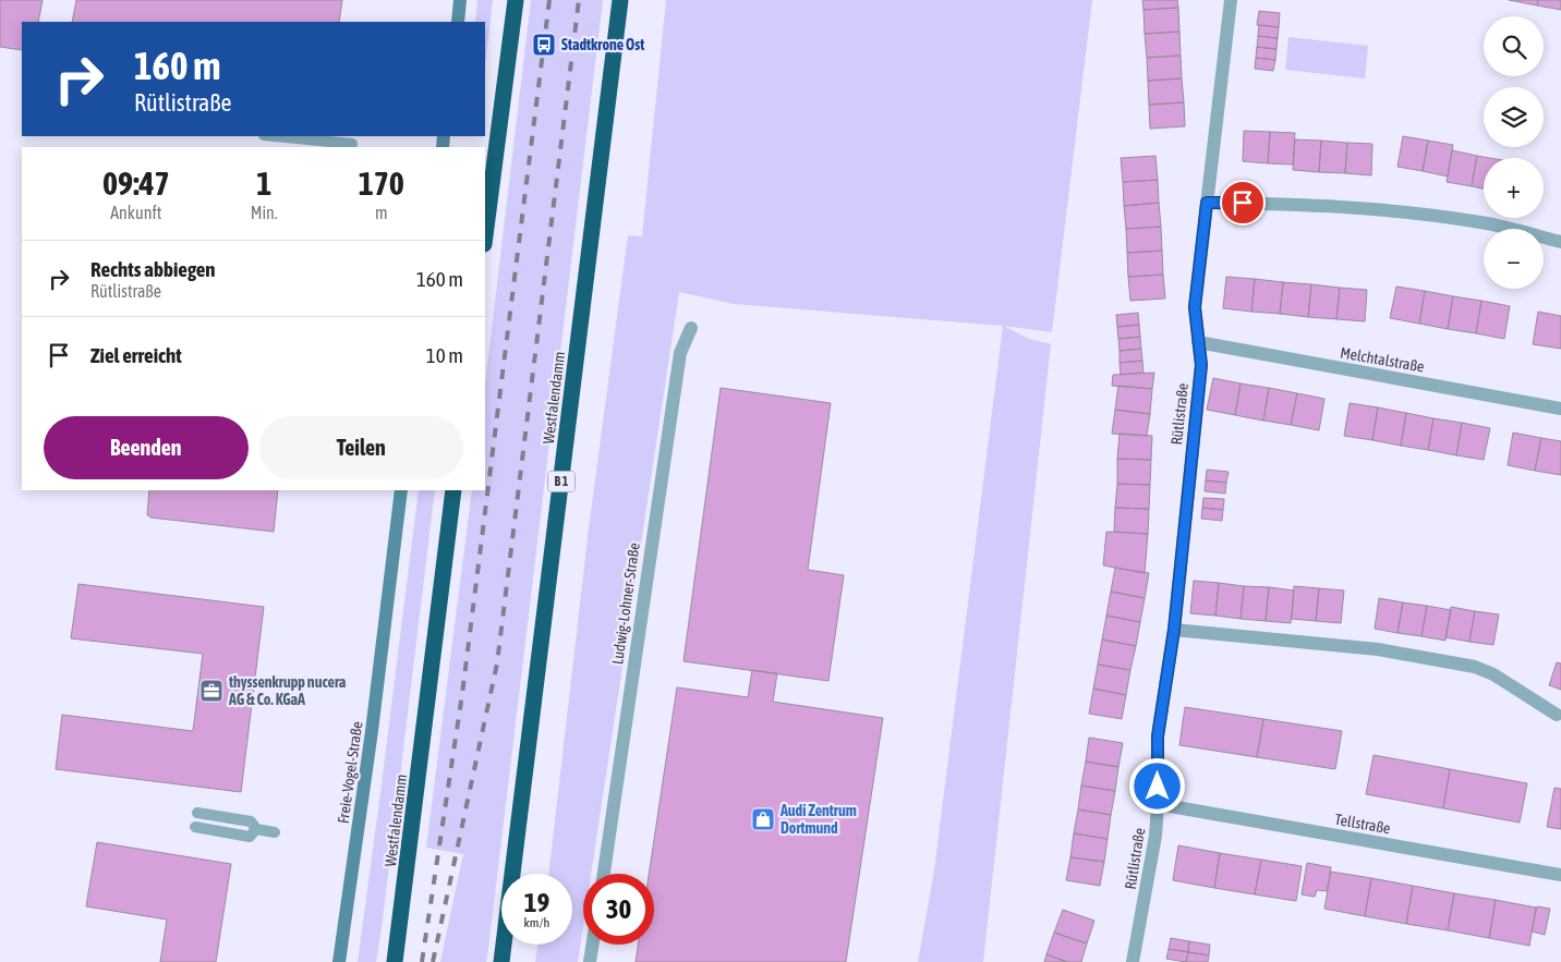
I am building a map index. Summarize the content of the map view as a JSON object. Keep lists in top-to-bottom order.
{
  "streets": {
    "highway": ["Westfalendamm", "B 1"],
    "street": [
      "Melchtalstraße",
      "Rütlistraße",
      "Ludwig-Lohner-Straße",
      "Freie-Vogel-Straße",
      "Tellstraße"
    ]
  },
  "crossings": [
    ["Melchtalstraße", "Rütlistraße"],
    ["Rütlistraße", "Tellstraße"]
  ],
  "places": {
    "bus stop": ["Stadtkrone Ost"],
    "office": ["thyssenkrupp nucera AG & Co. KGaA"],
    "shop": ["Audi Zentrum Dortmund"]
  },
  "page": {
    "map_buttons": ["+", "−"],
    "turn": ["160 m", "Rütlistraße"],
    "eta": [
      "09:47",
      "Ankunft",
      "1",
      "Min.",
      "170",
      "m"
    ],
    "list": [
      {
        "name": "Rechts abbiegen",
        "note": "Rütlistraße",
        "value": "160 m"
      },
      {
        "name": "Ziel erreicht",
        "value": "10 m"
      }
    ],
    "buttons": ["Beenden", "Teilen"],
    "speed": "19 km/h",
    "limit": "30"
  }
}
